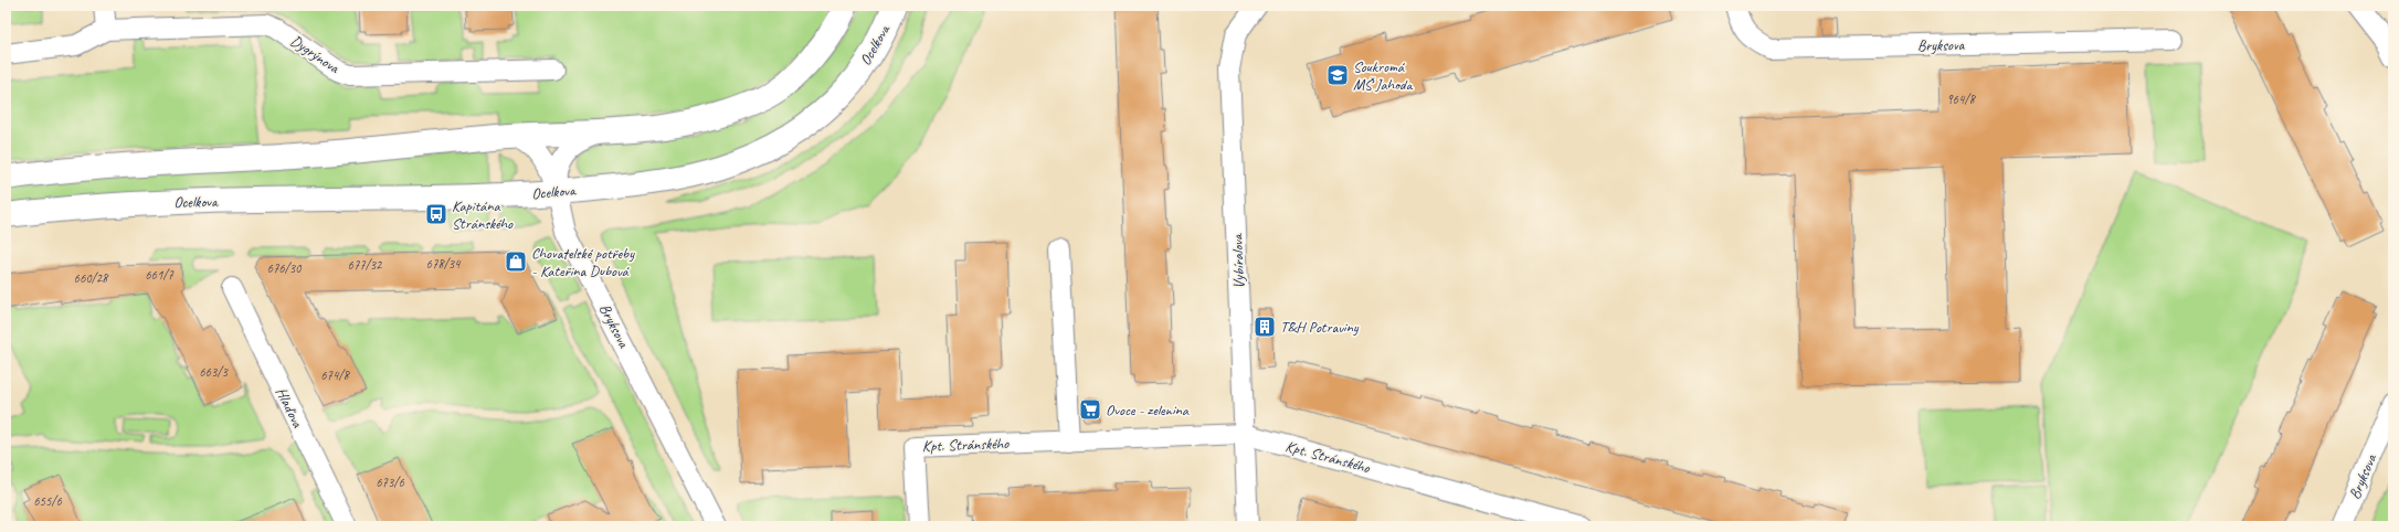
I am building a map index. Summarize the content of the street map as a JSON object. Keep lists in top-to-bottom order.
{
  "streets": {
    "street": [
      "Ocelkova",
      "Bryksova",
      "Dygrýnova",
      "Vybíralova",
      "Hlaďova",
      "Kpt. Stránského"
    ]
  },
  "crossings": [
    ["Ocelkova", "Bryksova"],
    ["Vybíralova", "Kpt. Stránského"]
  ],
  "places": {
    "school or university": ["Soukromá MŠ Jahoda"],
    "bus stop": ["Kapitána Stránského"],
    "shop": ["Chovatelské potřeby - Kateřina Dubová"],
    "building": ["T&H Potraviny"],
    "supermarket": ["Ovoce - zelenina"]
  },
  "house_numbers": [
    "964/8",
    "678/34",
    "677/32",
    "676/30",
    "661/7",
    "660/28",
    "663/3",
    "674/8",
    "673/6",
    "655/6"
  ]
}
